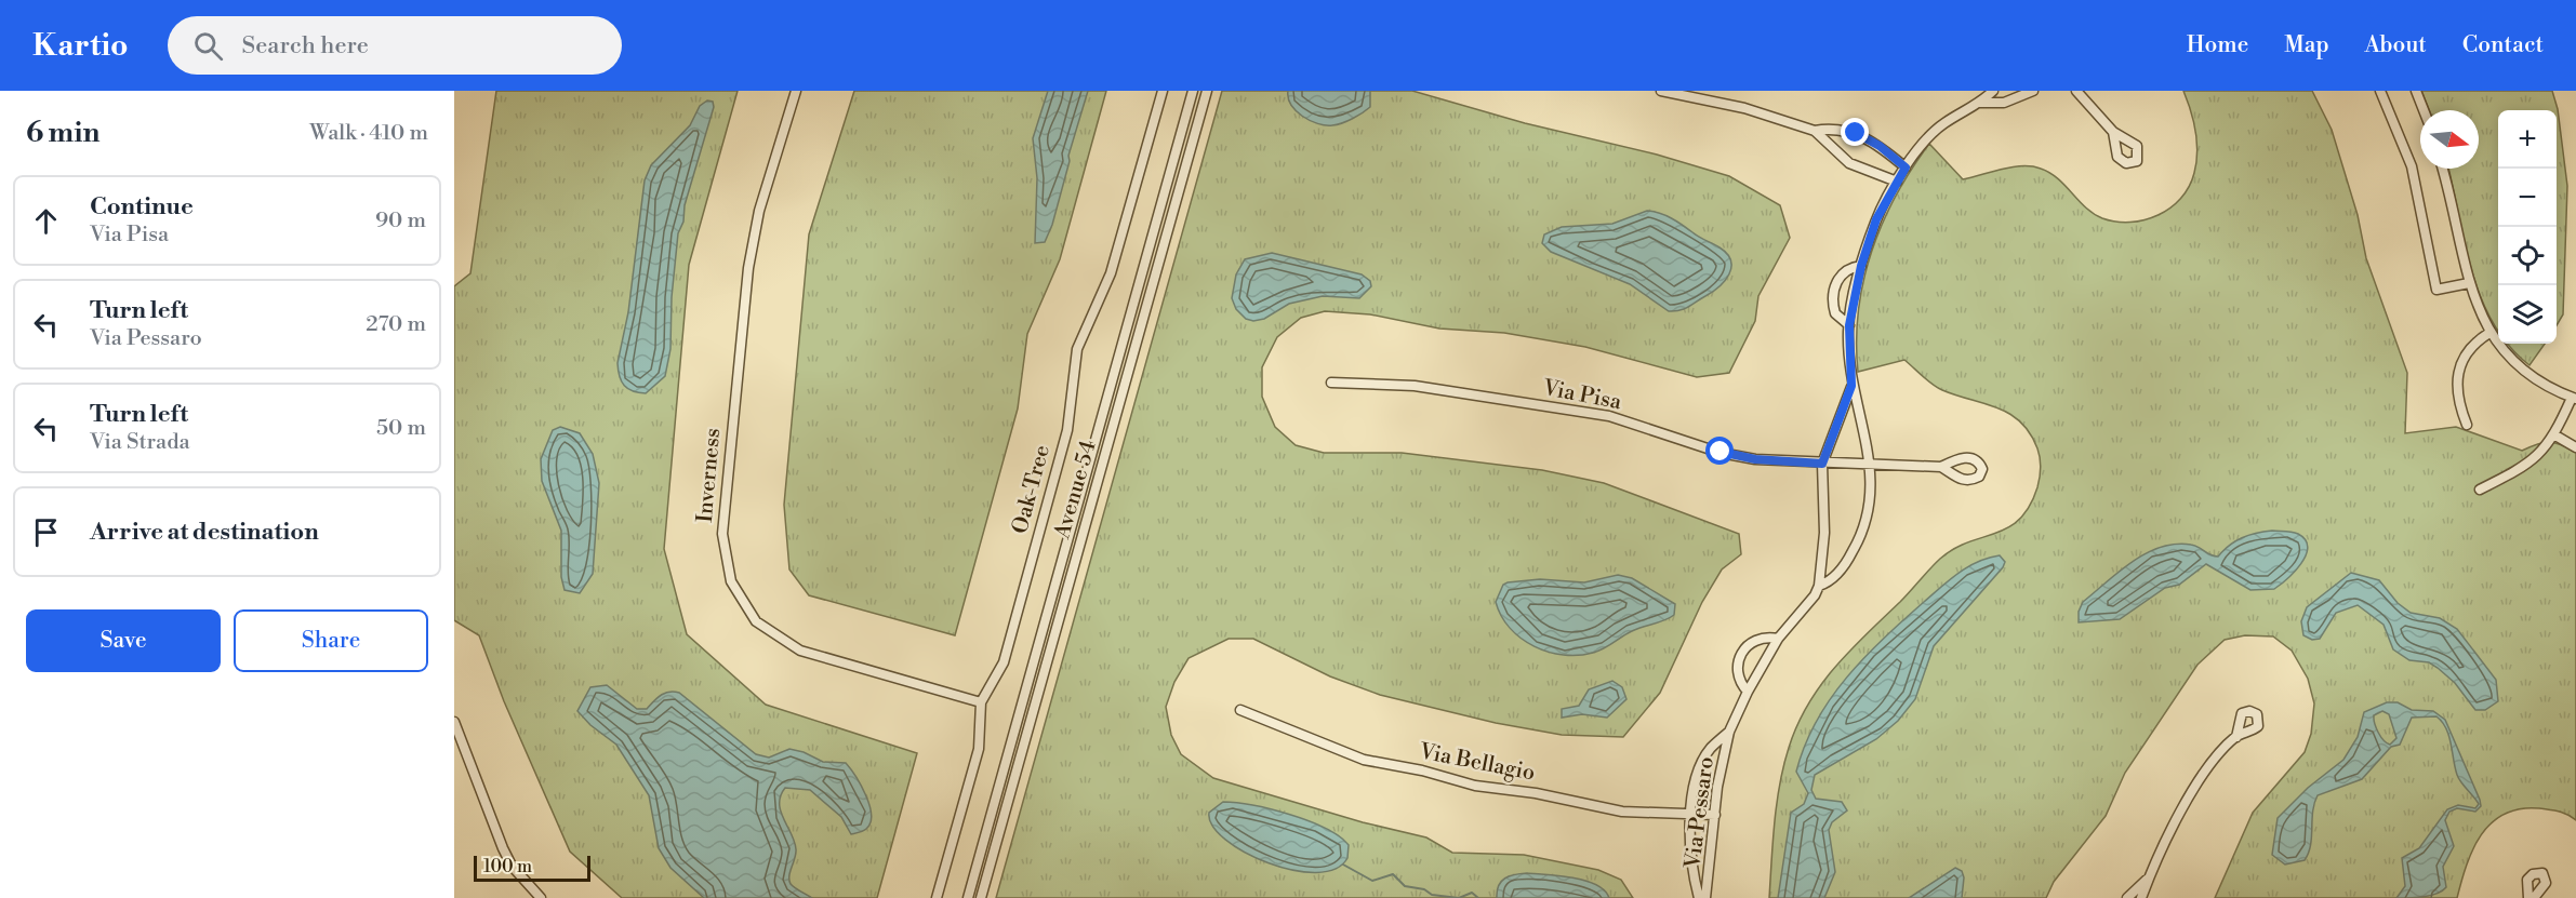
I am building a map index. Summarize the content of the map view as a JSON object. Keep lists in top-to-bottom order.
{
  "streets": {
    "street": [
      "Via Pisa",
      "Inverness",
      "Oak-Tree",
      "Avenue 54",
      "Via Bellagio",
      "Via Pessaro"
    ]
  },
  "crossings": [
    ["Via Pisa", "Via Pessaro"],
    ["Inverness", "Oak-Tree"],
    ["Via Bellagio", "Via Pessaro"]
  ],
  "scale_bar": "100 m",
  "north": "right",
  "page": {
    "header": "Kartio",
    "search": "Search here",
    "nav": [
      "Home",
      "Map",
      "About",
      "Contact"
    ],
    "heading": ["6 min", "Walk · 410 m"],
    "map_buttons": ["+", "−"],
    "list": [
      ["Continue", "Via Pisa", "90 m"],
      ["Turn left", "Via Pessaro", "270 m"],
      ["Turn left", "Via Strada", "50 m"],
      "Arrive at destination"
    ],
    "buttons": ["Save", "Share"],
    "scale": "100 m"
  }
}
